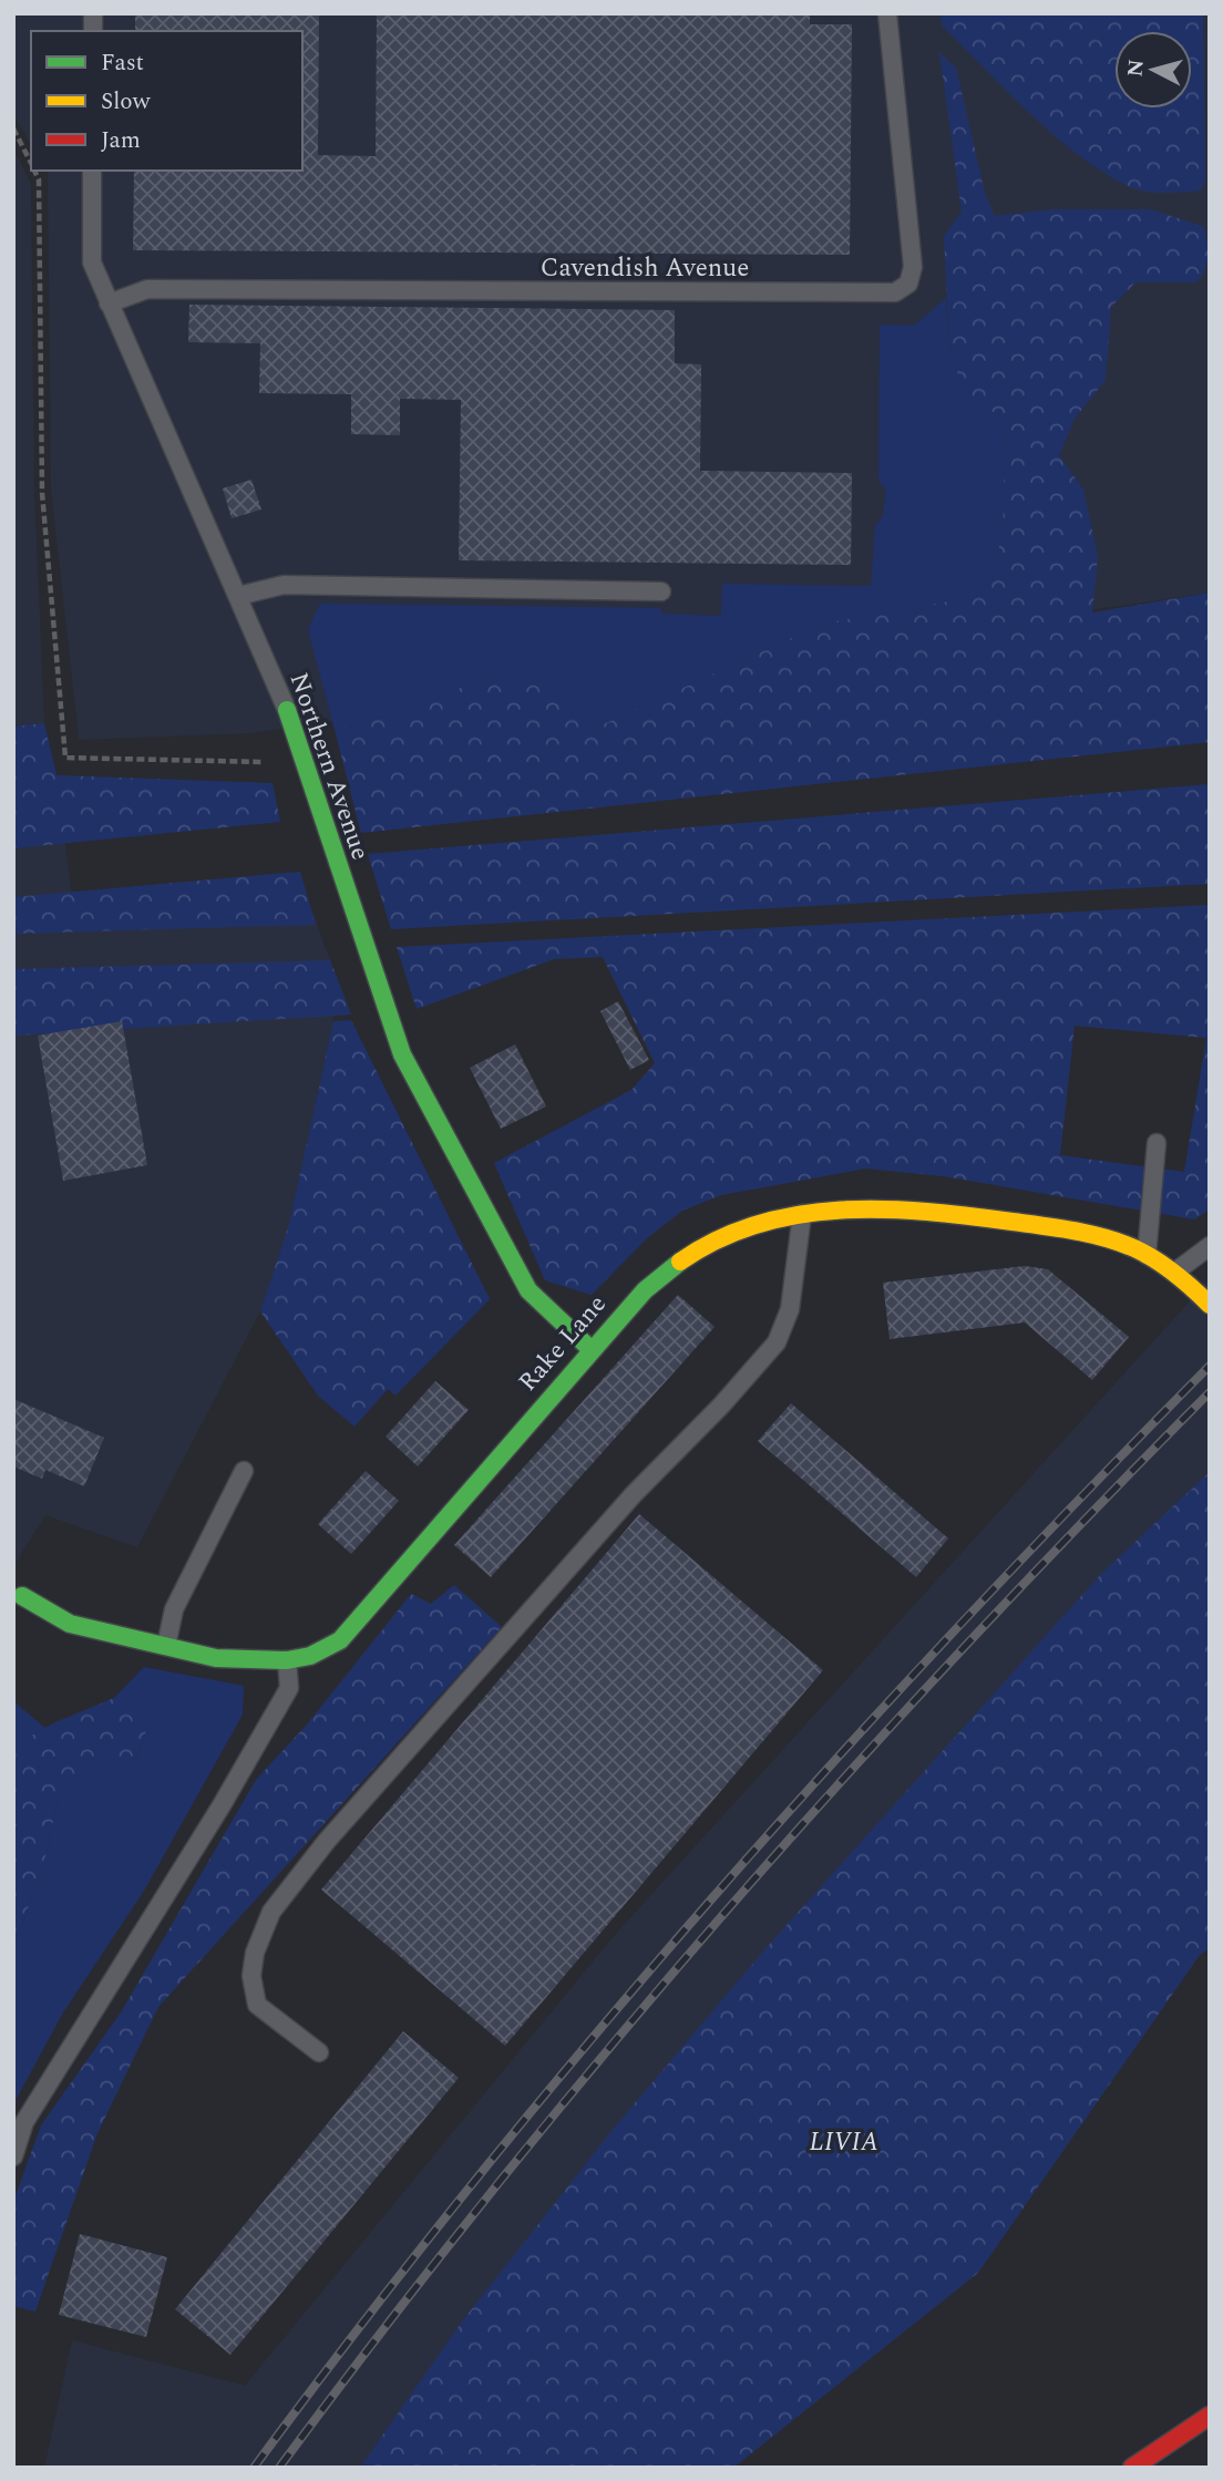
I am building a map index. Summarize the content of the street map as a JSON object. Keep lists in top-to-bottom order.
{
  "streets": {
    "street": ["Northern Avenue", "Rake Lane"],
    "lane": ["Cavendish Avenue"]
  },
  "crossings": [
    ["Cavendish Avenue", "Northern Avenue"],
    ["Northern Avenue", "Rake Lane"]
  ],
  "parks": ["LIVIA"],
  "legend": ["Fast", "Slow", "Jam"],
  "north": "left"
}
